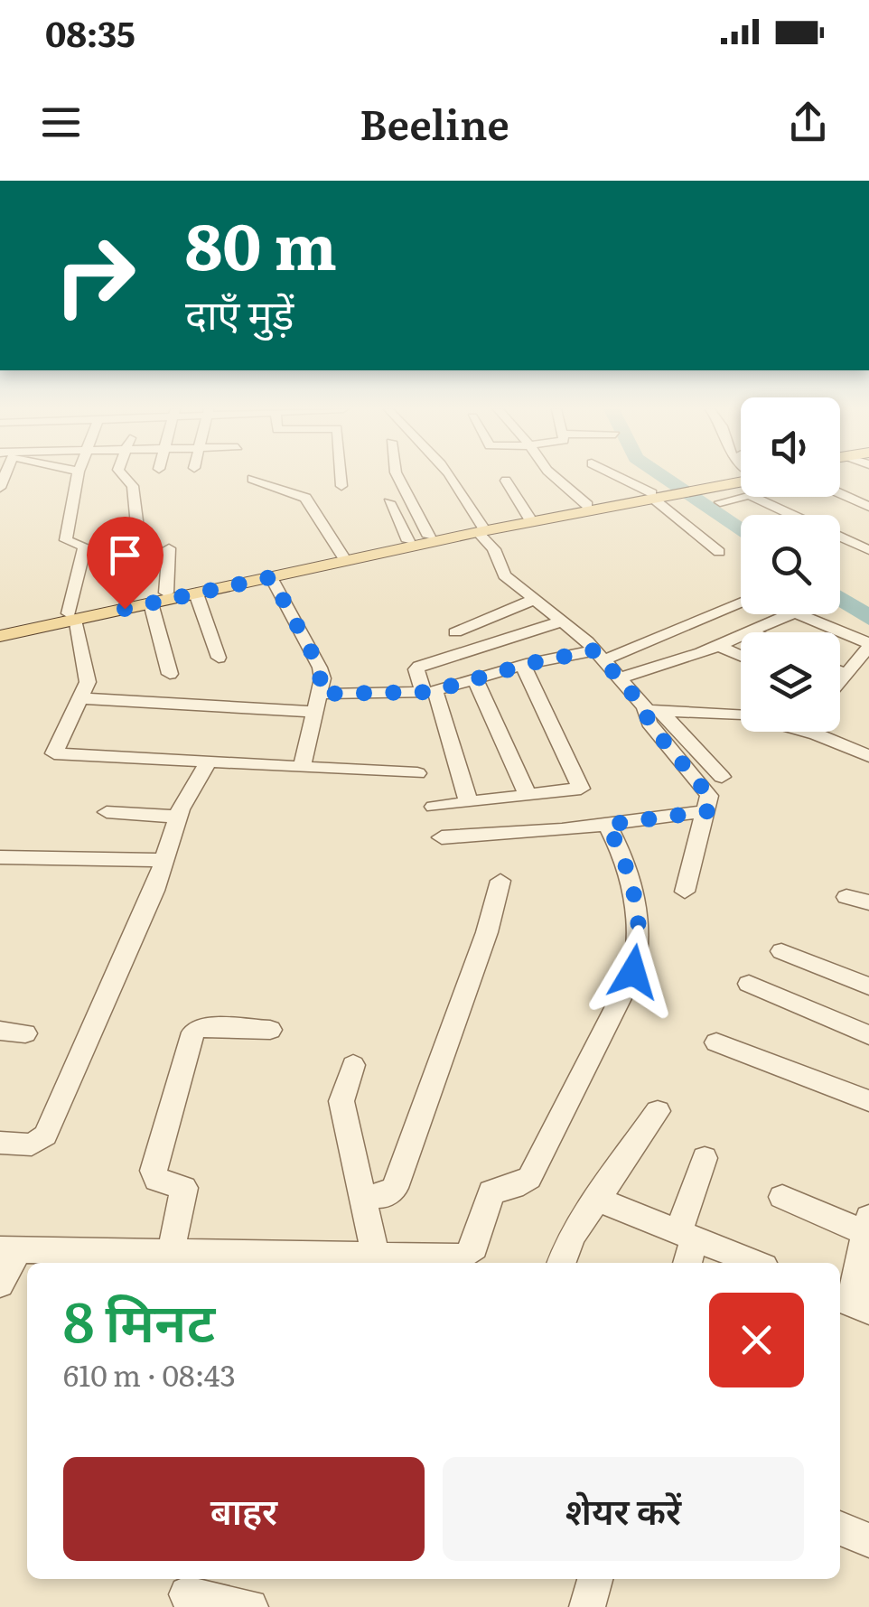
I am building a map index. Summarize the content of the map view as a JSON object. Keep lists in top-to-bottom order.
{
  "page": {
    "status": "08:35",
    "header": "Beeline",
    "turn": ["80 m", "दाएँ मुड़ें"],
    "heading": ["8 मिनट", "610 m · 08:43"],
    "buttons": ["बाहर", "शेयर करें"]
  }
}
